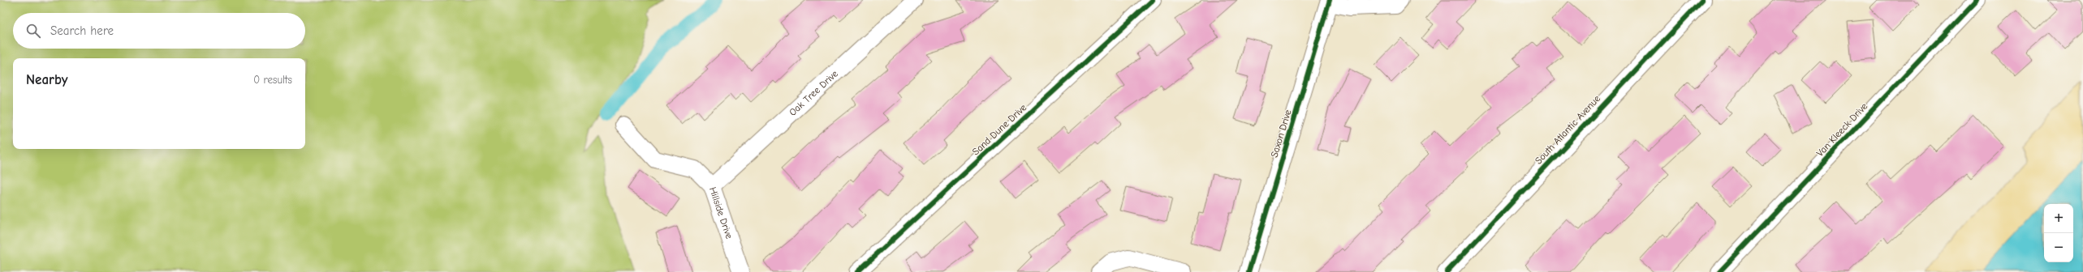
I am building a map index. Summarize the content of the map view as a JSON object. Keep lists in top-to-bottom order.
{
  "streets": {
    "street": [
      "Oak Tree Drive",
      "Sand Dune Drive",
      "South Atlantic Avenue",
      "Van Kleeck Drive",
      "Saxon Drive",
      "Hillside Drive"
    ]
  },
  "crossings": [
    ["Oak Tree Drive", "Hillside Drive"]
  ],
  "page": {
    "search": "Search here",
    "heading": ["Nearby", "0 results"],
    "map_buttons": ["+", "−"]
  }
}
